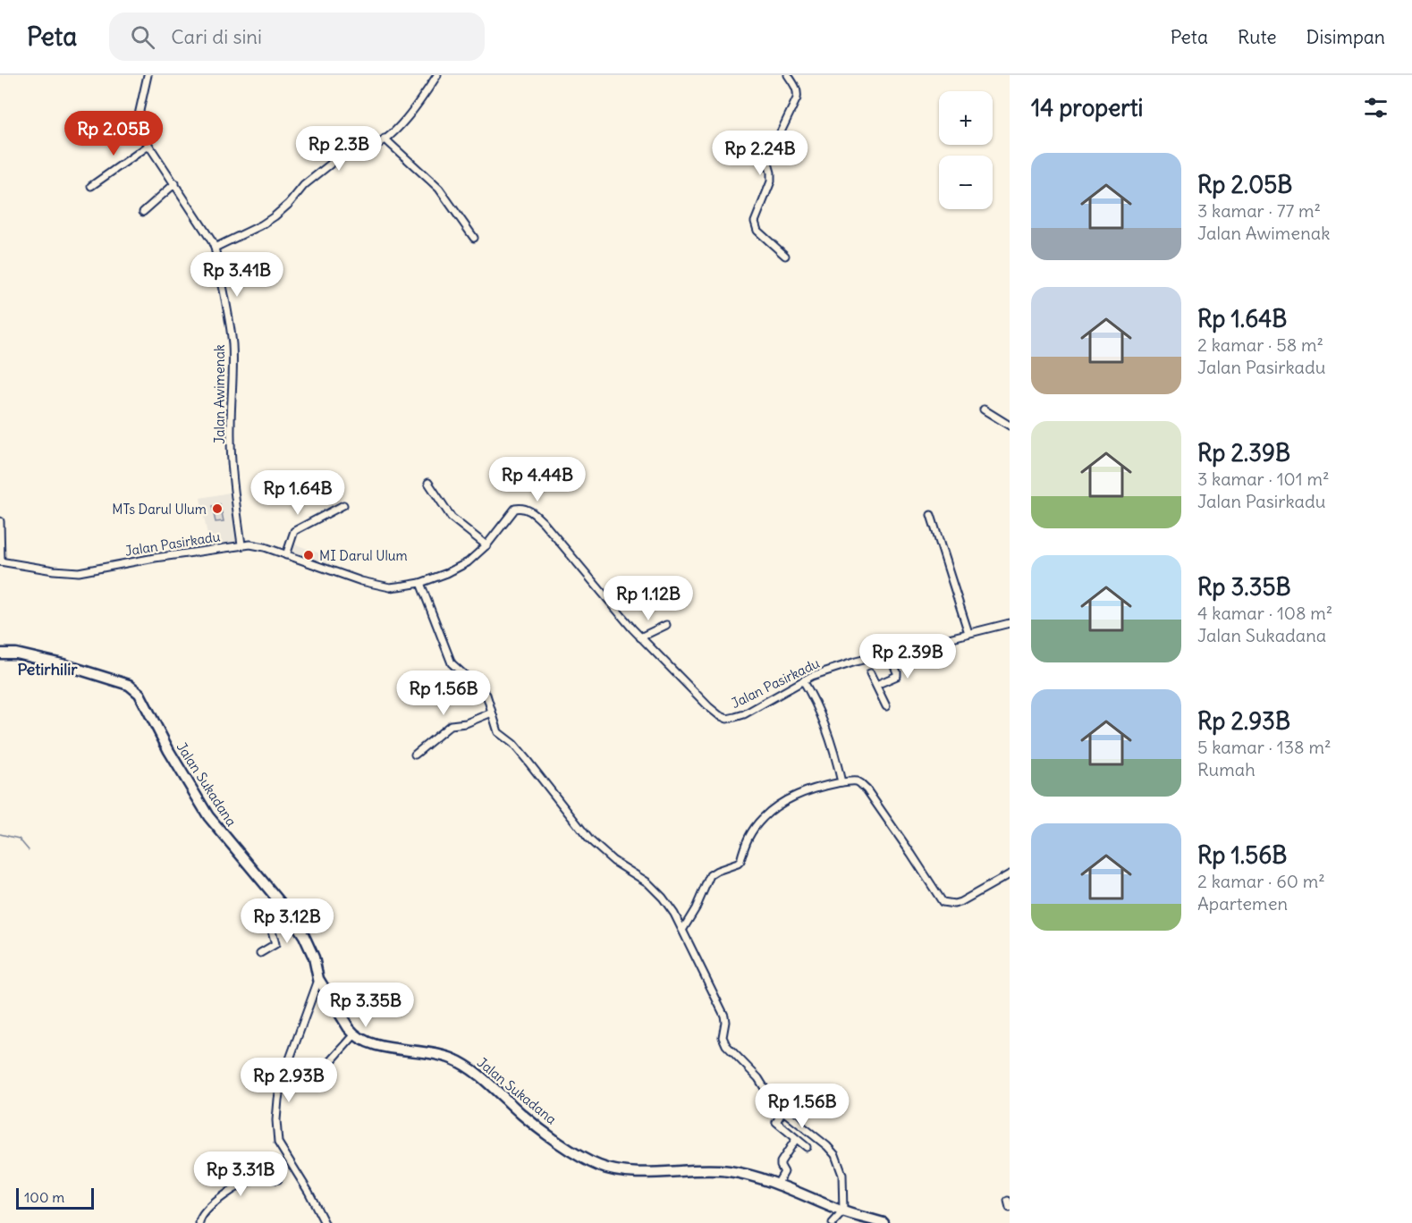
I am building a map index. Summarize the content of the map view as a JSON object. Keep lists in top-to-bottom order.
{
  "streets": {
    "main road": ["Jalan Sukadana"],
    "street": ["Jalan Awimenak", "Jalan Pasirkadu"]
  },
  "crossings": [
    ["Jalan Awimenak", "Jalan Pasirkadu"]
  ],
  "districts": ["Petirhilir"],
  "places": ["MTs Darul Ulum", "MI Darul Ulum"],
  "scale_bar": "100 m",
  "page": {
    "header": "Peta",
    "search": "Cari di sini",
    "nav": ["Peta", "Rute", "Disimpan"],
    "heading": "14 properti",
    "map_buttons": ["+", "−"],
    "price": [
      "Rp 2.05B",
      "Rp 2.3B",
      "Rp 2.24B",
      "Rp 3.41B",
      "Rp 4.44B",
      "Rp 1.64B",
      "Rp 1.12B",
      "Rp 2.39B",
      "Rp 1.56B",
      "Rp 3.12B",
      "Rp 3.35B",
      "Rp 2.93B",
      "Rp 1.56B",
      "Rp 3.31B"
    ],
    "list": [
      {
        "name": "Rp 2.05B",
        "note": "3 kamar · 77 m² · Jalan Awimenak"
      },
      {
        "name": "Rp 1.64B",
        "note": "2 kamar · 58 m² · Jalan Pasirkadu"
      },
      {
        "name": "Rp 2.39B",
        "note": "3 kamar · 101 m² · Jalan Pasirkadu"
      },
      {
        "name": "Rp 3.35B",
        "note": "4 kamar · 108 m² · Jalan Sukadana"
      },
      {
        "name": "Rp 2.93B",
        "note": "5 kamar · 138 m² · Rumah"
      },
      {
        "name": "Rp 1.56B",
        "note": "2 kamar · 60 m² · Apartemen"
      }
    ],
    "scale": "100 m"
  }
}
